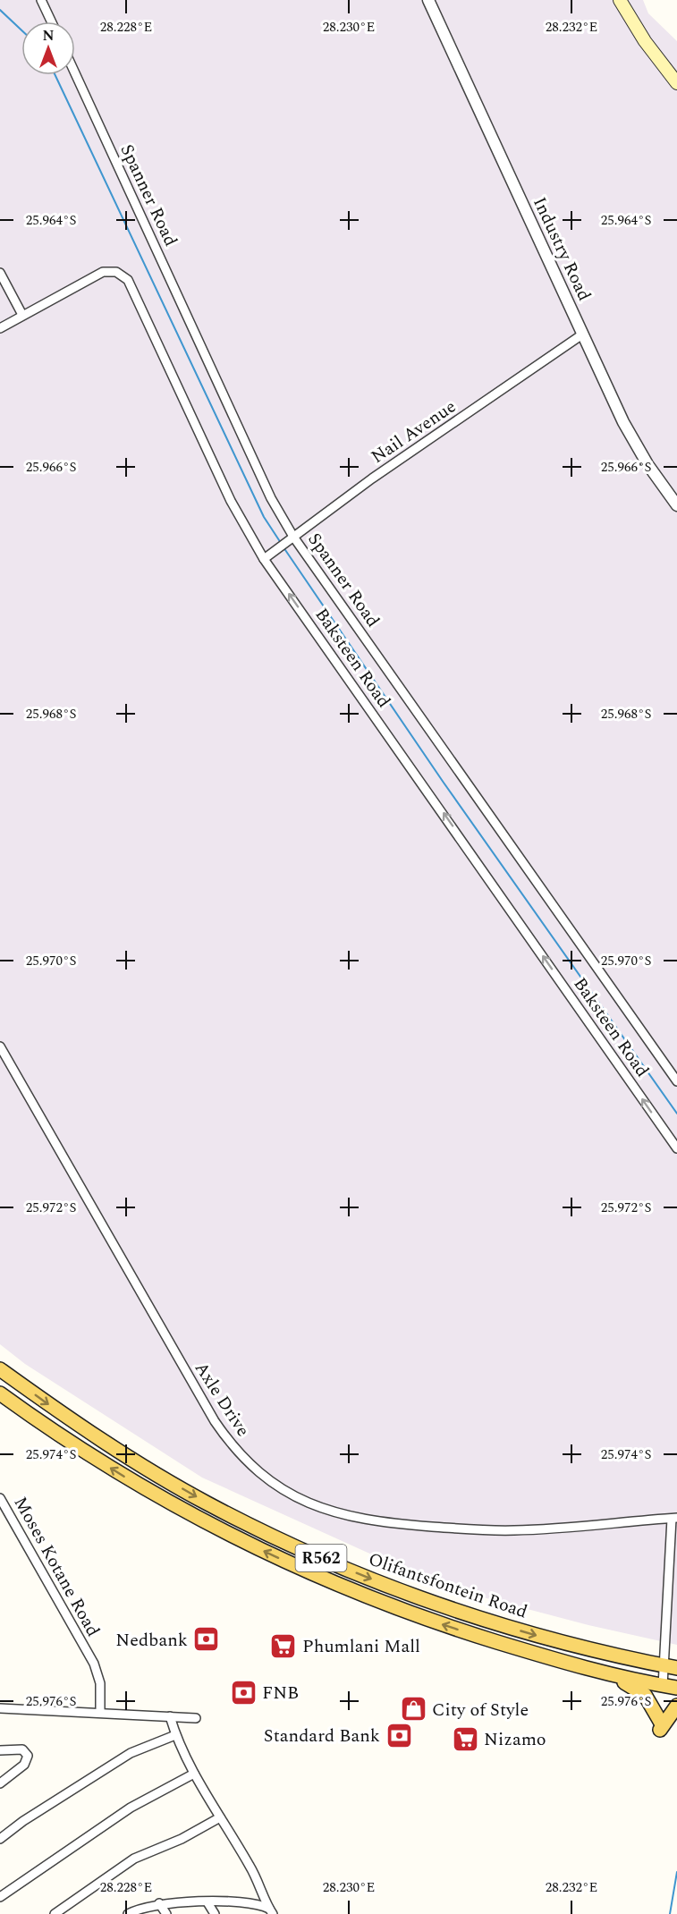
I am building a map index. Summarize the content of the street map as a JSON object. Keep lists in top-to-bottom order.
{
  "streets": {
    "main road": ["R562", "Olifantsfontein Road"],
    "street": [
      "Spanner Road",
      "Industry Road",
      "Nail Avenue",
      "Baksteen Road",
      "Axle Drive",
      "Moses Kotane Road"
    ]
  },
  "crossings": [
    ["Spanner Road", "Nail Avenue"],
    ["Industry Road", "Nail Avenue"],
    ["Nail Avenue", "Baksteen Road"]
  ],
  "one_way": ["Baksteen Road"],
  "places": {
    "bank": ["Nedbank", "FNB", "Standard Bank"],
    "supermarket": ["Phumlani Mall", "Nizamo"],
    "shop": ["City of Style"]
  },
  "north": "top",
  "coordinates": [
    "28.228°E",
    "28.230°E",
    "28.232°E",
    "25.964°S",
    "25.966°S",
    "25.968°S",
    "25.970°S",
    "25.972°S",
    "25.974°S",
    "25.976°S"
  ]
}
